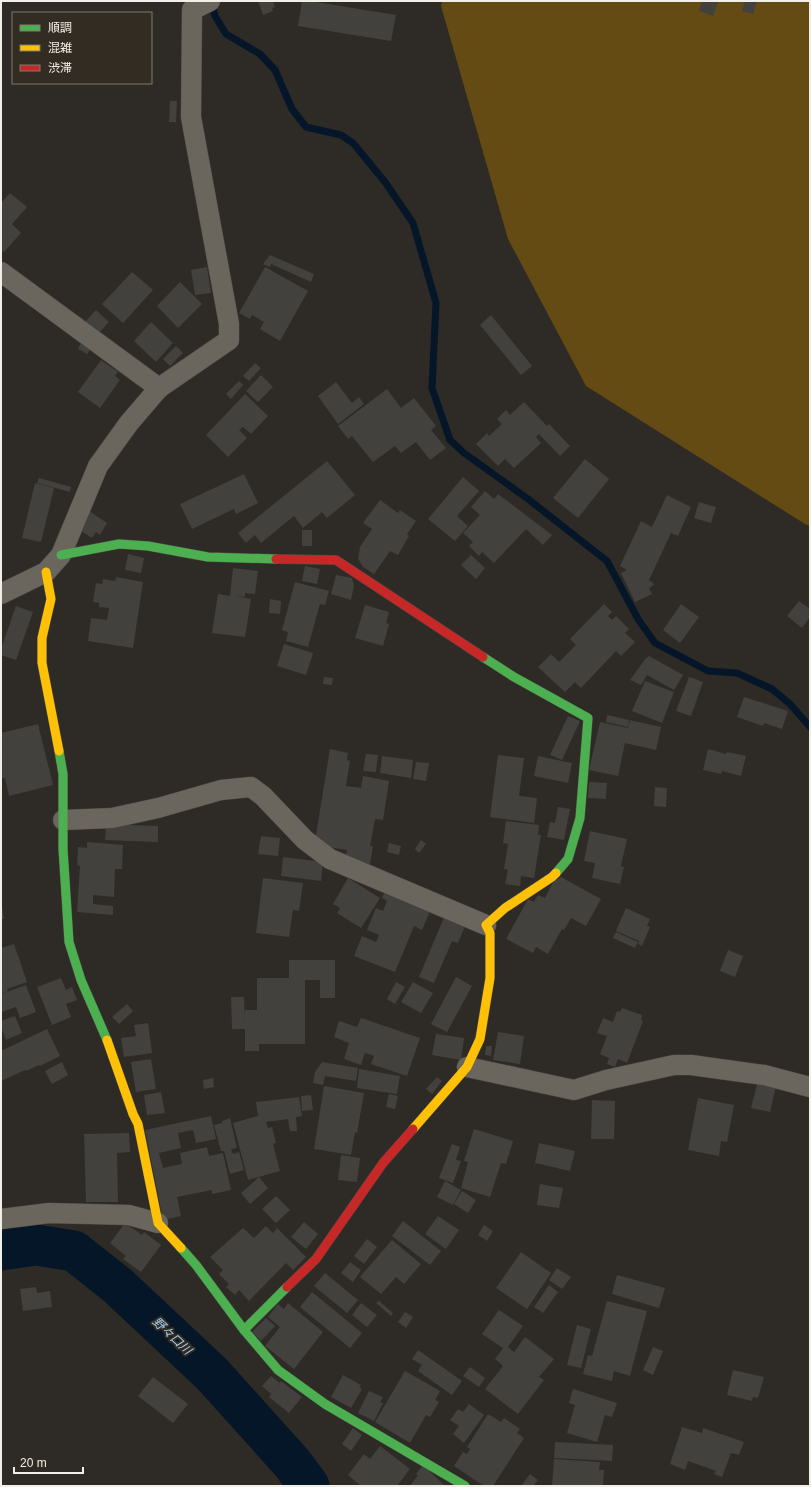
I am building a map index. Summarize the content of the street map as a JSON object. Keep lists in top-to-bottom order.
{
  "water": ["野々口川"],
  "legend": ["順調", "混雑", "渋滞"],
  "scale_bar": "20 m"
}
